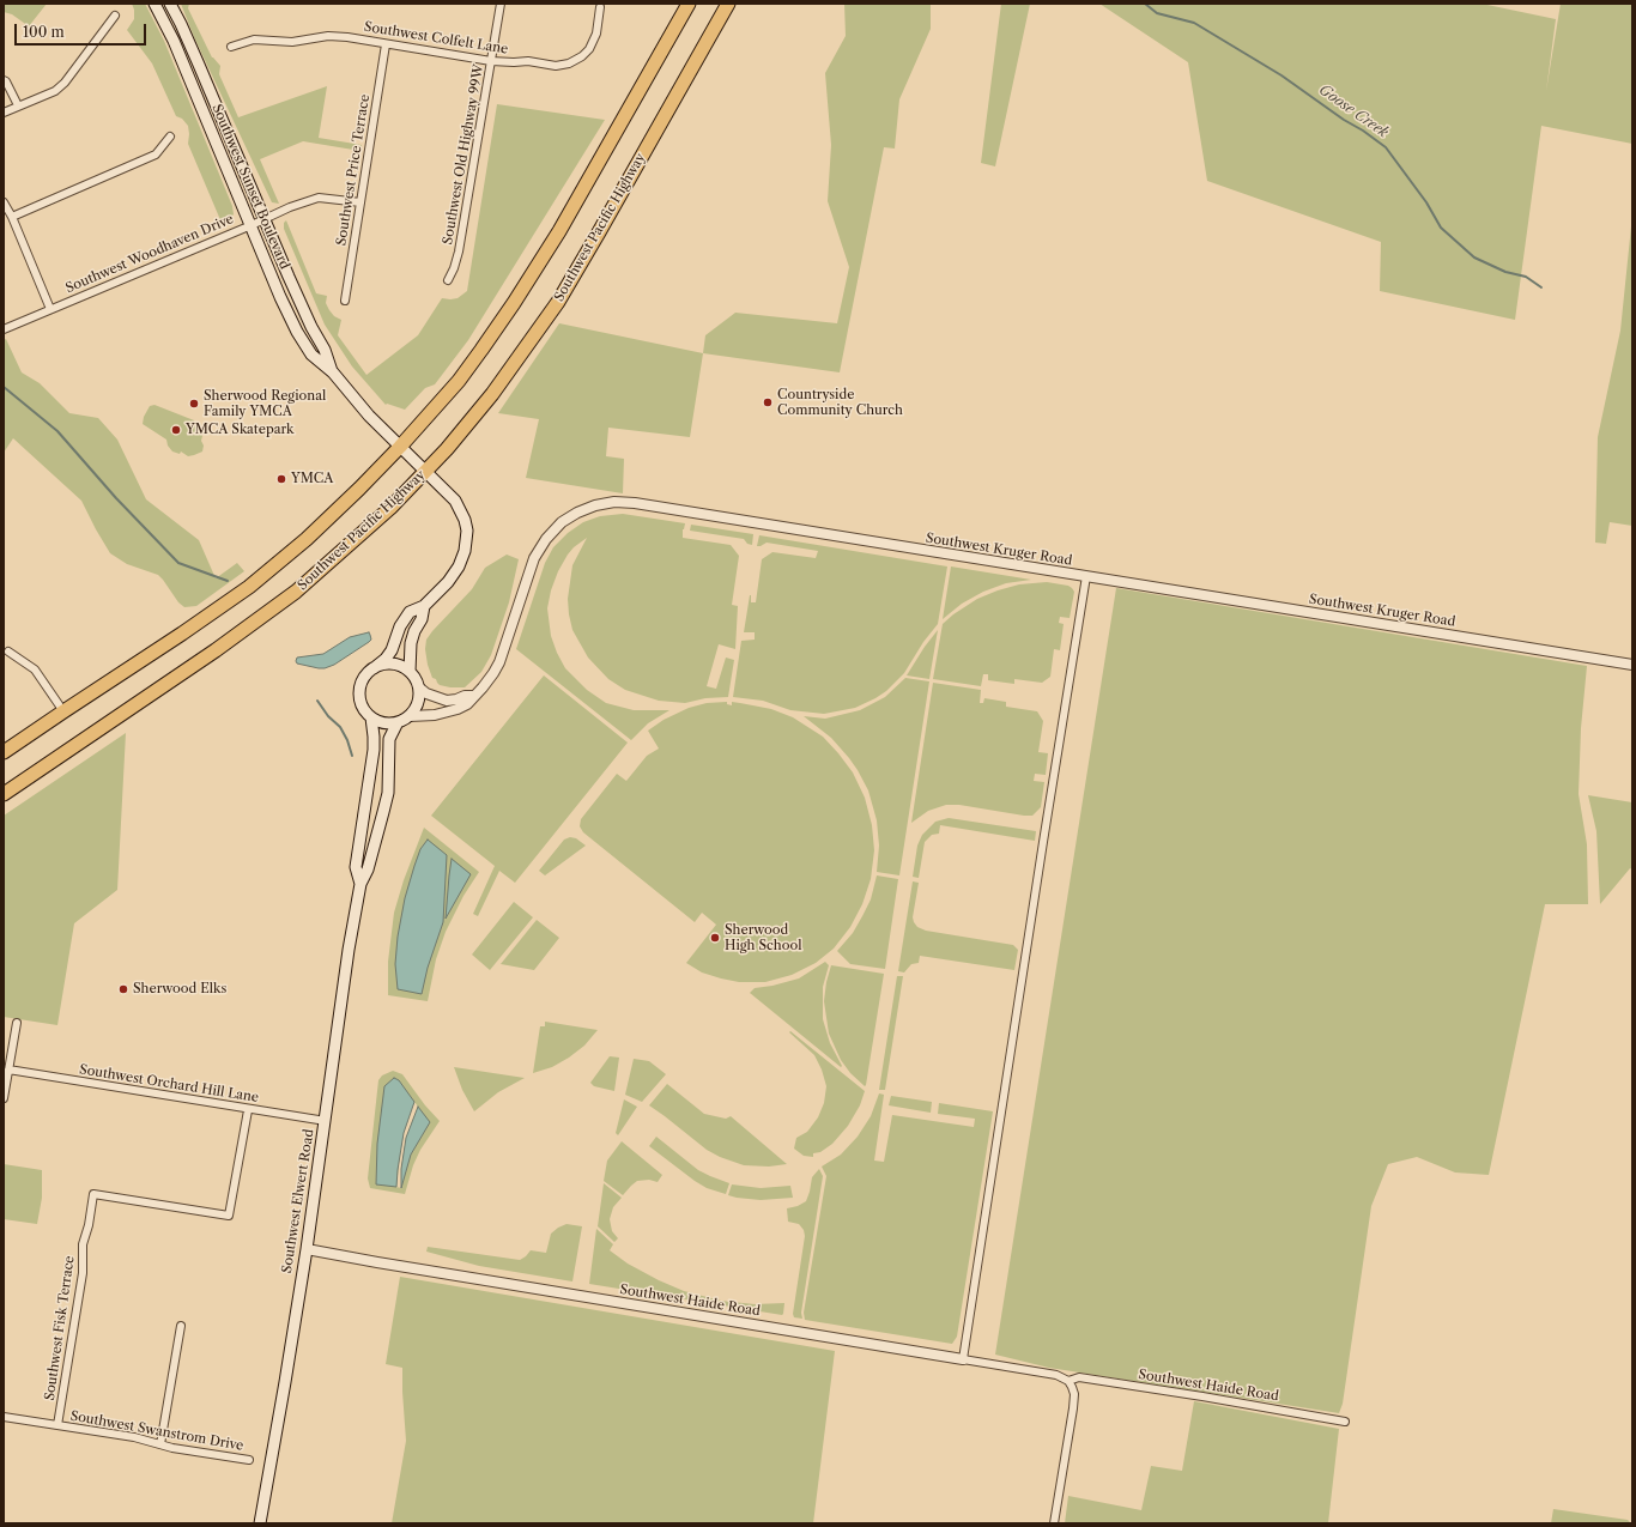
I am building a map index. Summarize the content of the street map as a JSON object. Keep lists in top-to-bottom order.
{
  "streets": {
    "highway": ["Southwest Pacific Highway"],
    "main road": ["Southwest Sunset Boulevard", "Southwest Elwert Road"],
    "street": [
      "Southwest Colfelt Lane",
      "Southwest Old Highway 99W",
      "Southwest Price Terrace",
      "Southwest Woodhaven Drive",
      "Southwest Kruger Road",
      "Southwest Orchard Hill Lane",
      "Southwest Haide Road",
      "Southwest Fisk Terrace",
      "Southwest Swanstrom Drive"
    ]
  },
  "crossings": [
    ["Southwest Colfelt Lane", "Southwest Old Highway 99W"],
    ["Southwest Colfelt Lane", "Southwest Price Terrace"],
    ["Southwest Price Terrace", "Southwest Woodhaven Drive"],
    ["Southwest Sunset Boulevard", "Southwest Pacific Highway"],
    ["Southwest Sunset Boulevard", "Southwest Woodhaven Drive"],
    ["Southwest Kruger Road", "Southwest Elwert Road"],
    ["Southwest Orchard Hill Lane", "Southwest Elwert Road"],
    ["Southwest Orchard Hill Lane", "Southwest Fisk Terrace"],
    ["Southwest Elwert Road", "Southwest Haide Road"],
    ["Southwest Fisk Terrace", "Southwest Swanstrom Drive"]
  ],
  "water": ["Goose Creek"],
  "places": [
    "Countryside Community Church",
    "Sherwood Regional Family YMCA",
    "YMCA Skatepark",
    "YMCA",
    "Sherwood High School",
    "Sherwood Elks"
  ],
  "scale_bar": "100 m"
}
